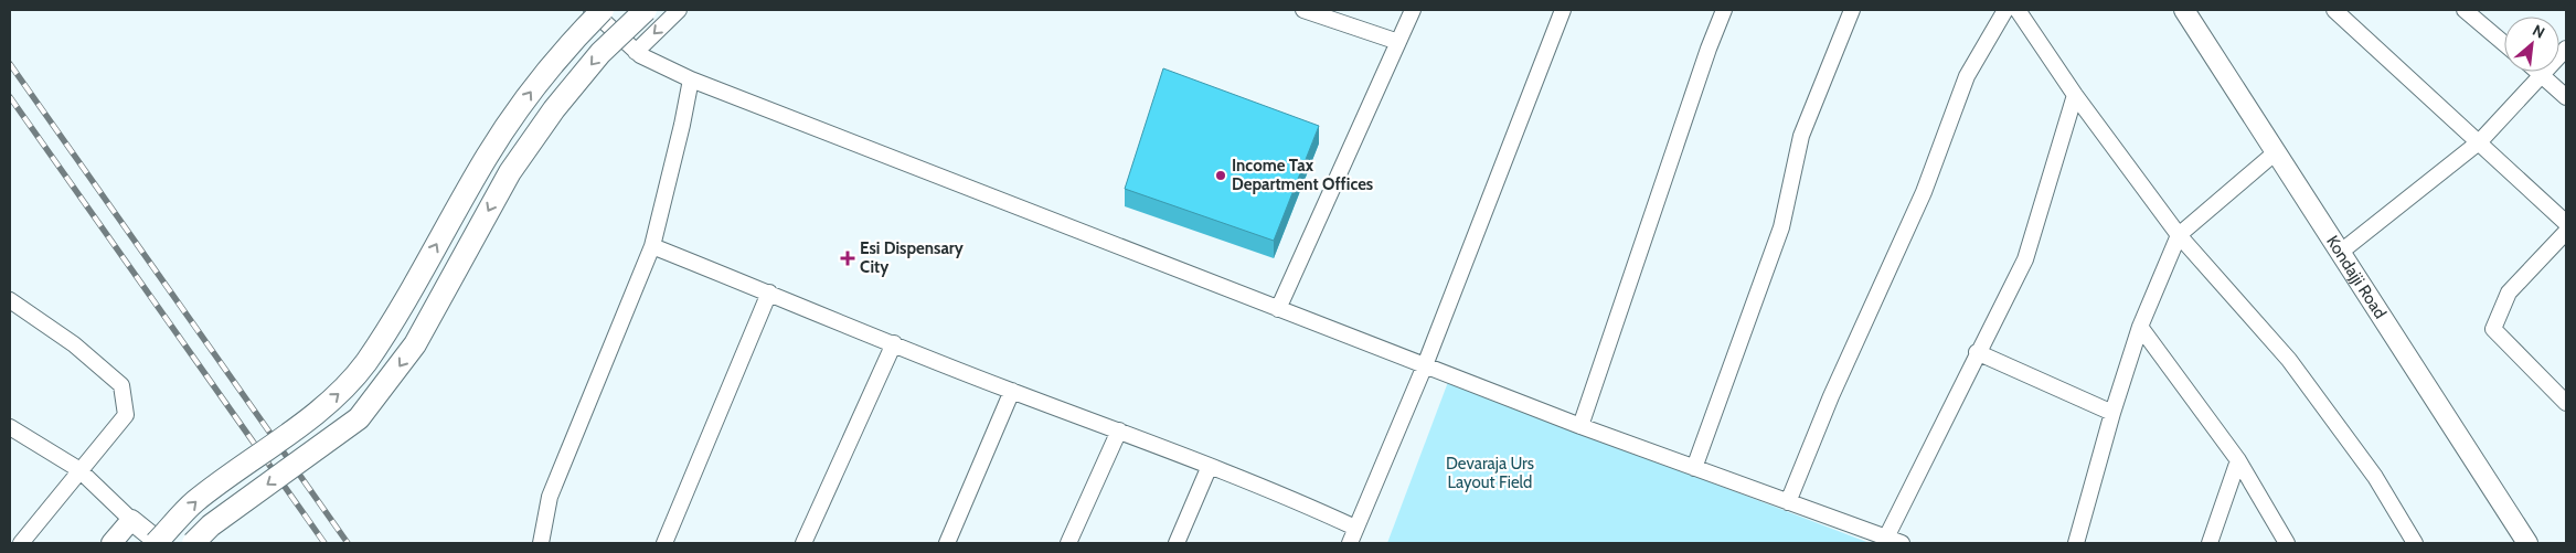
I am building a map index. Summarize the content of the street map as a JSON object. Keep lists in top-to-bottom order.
{
  "streets": {
    "street": ["Kondajji Road"]
  },
  "parks": ["Devaraja Urs Layout Field"],
  "places": {
    "other": ["Income Tax Department Offices"],
    "health": ["Esi Dispensary City"]
  },
  "north": "top right"
}
